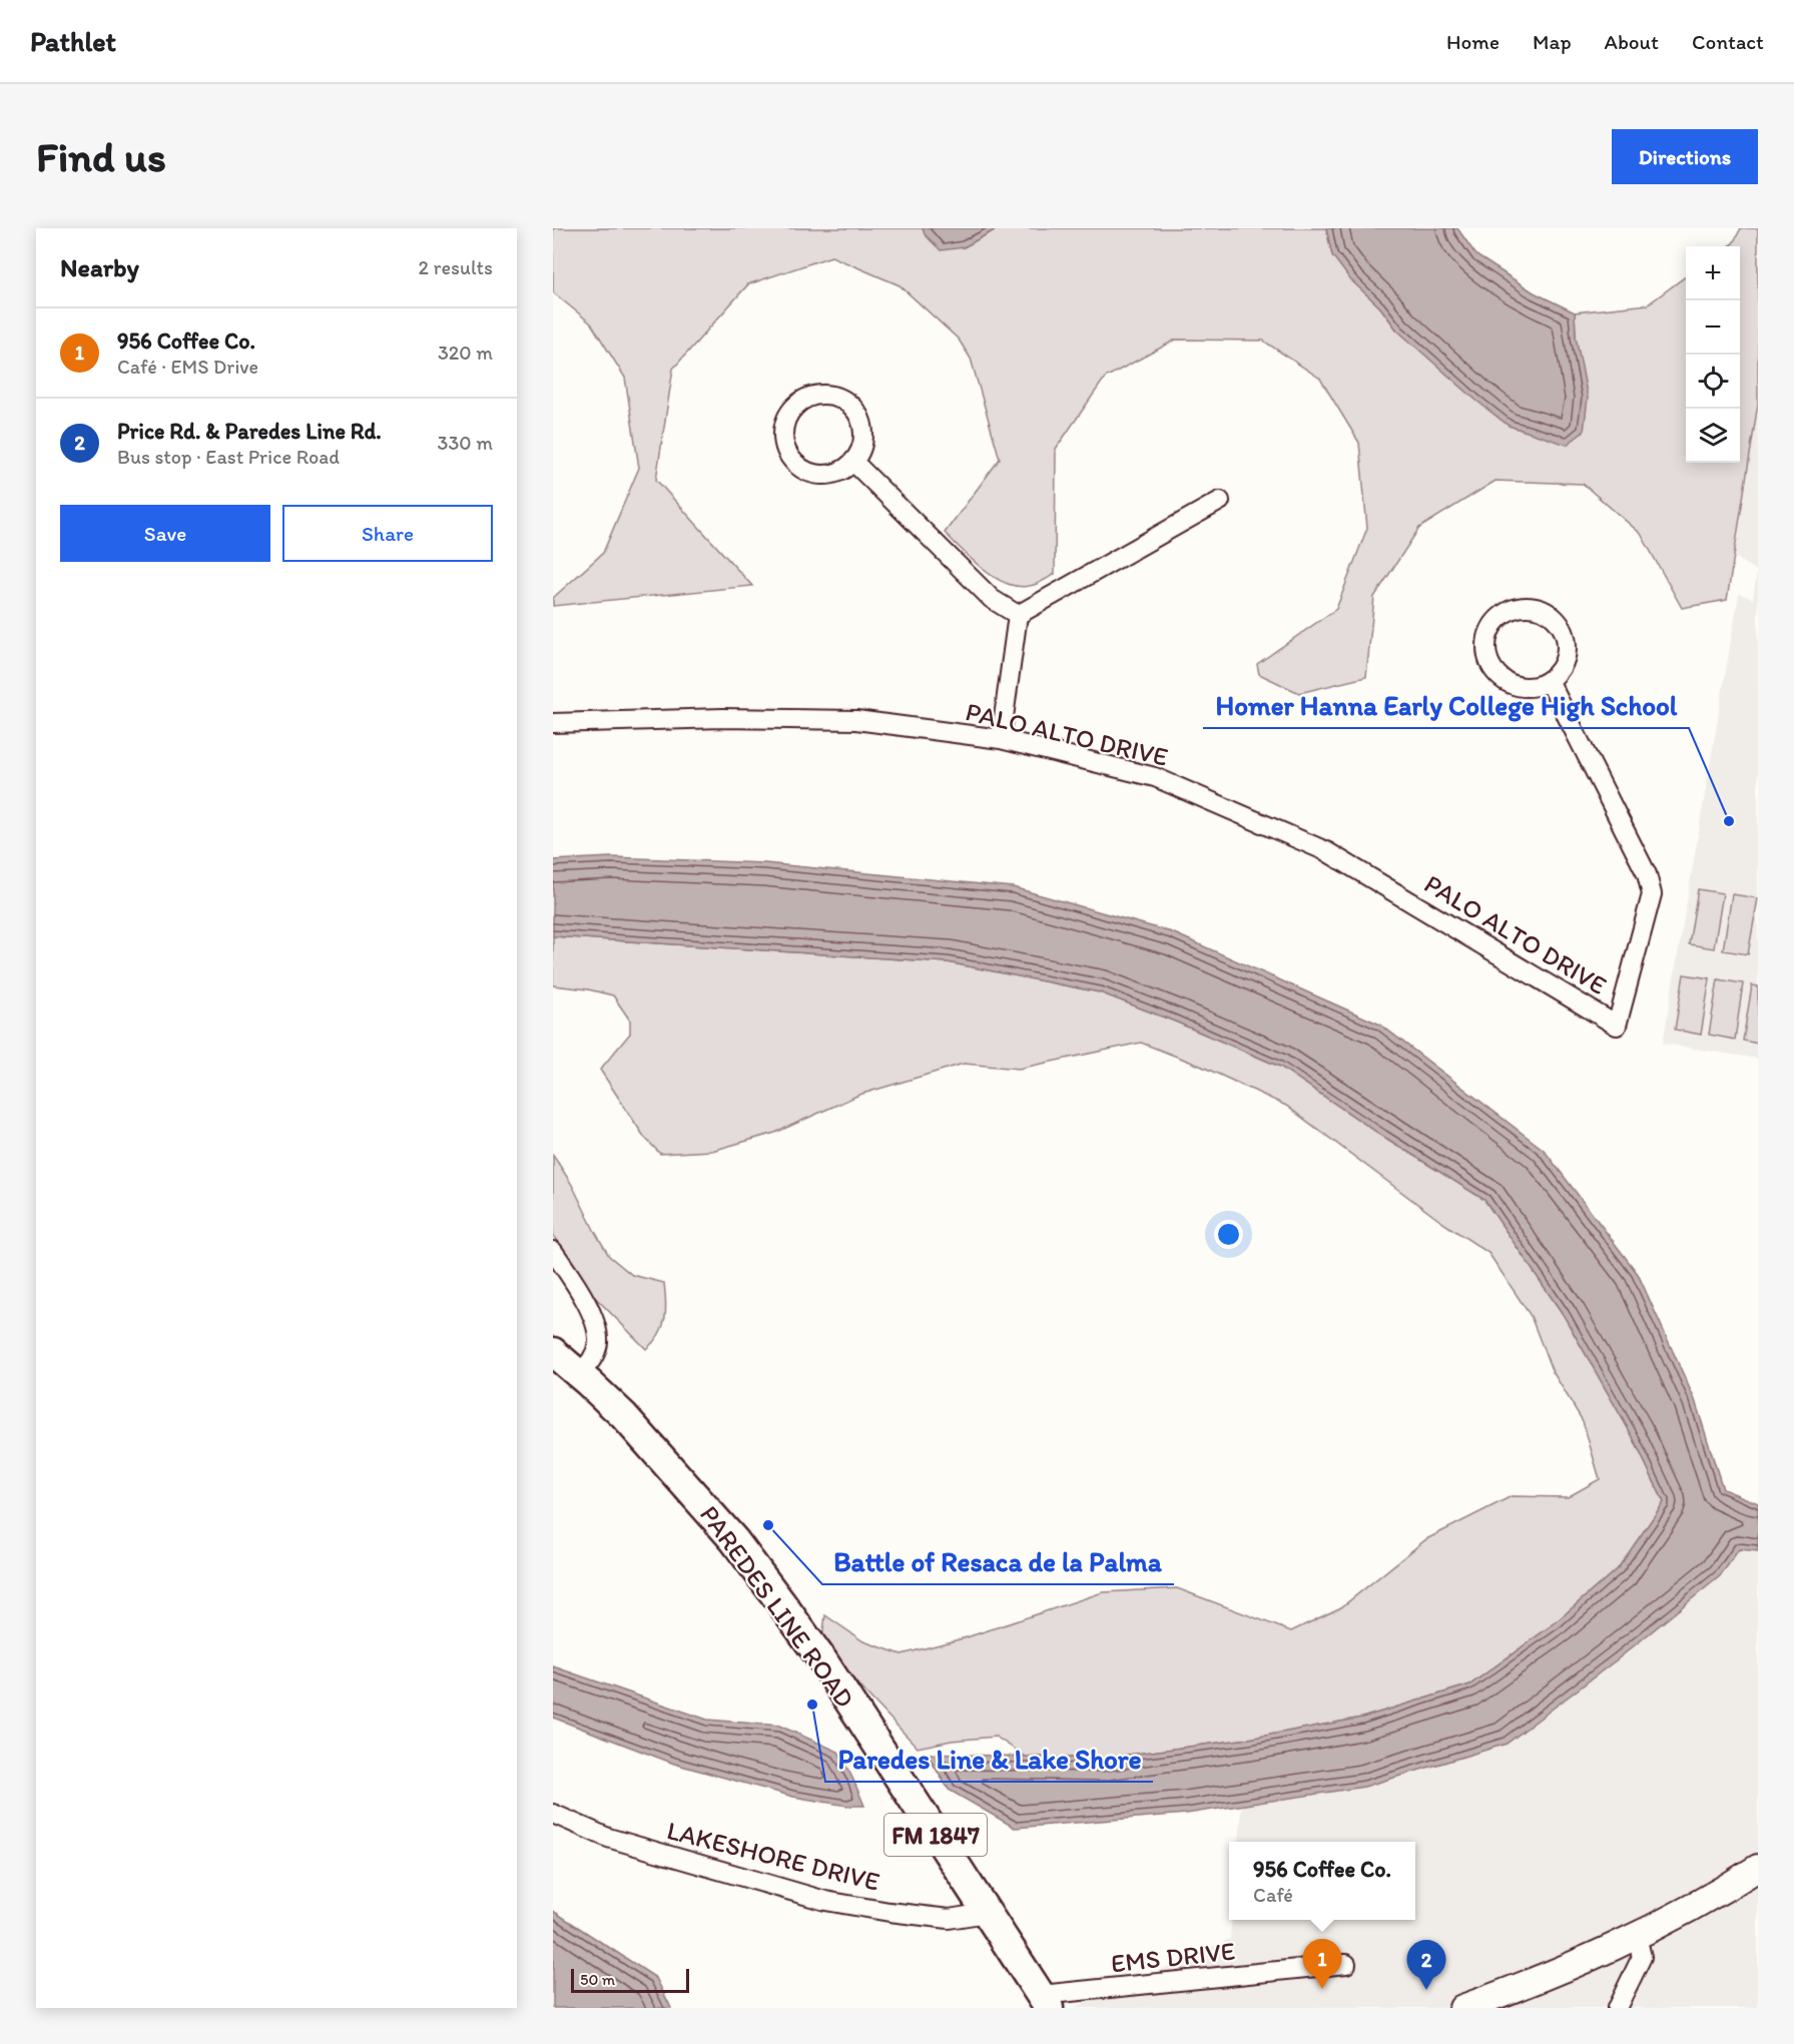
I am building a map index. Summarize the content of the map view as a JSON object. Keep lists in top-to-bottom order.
{
  "streets": {
    "main road": ["PAREDES LINE ROAD", "FM 1847"],
    "street": ["PALO ALTO DRIVE", "LAKESHORE DRIVE", "EMS DRIVE"]
  },
  "crossings": [
    ["PAREDES LINE ROAD", "LAKESHORE DRIVE"],
    ["PAREDES LINE ROAD", "EMS DRIVE"]
  ],
  "places": ["Homer Hanna Early College High School", "Battle of Resaca de la Palma", "Paredes Line & Lake Shore"],
  "scale_bar": "50 m",
  "page": {
    "header": "Pathlet",
    "nav": [
      "Home",
      "Map",
      "About",
      "Contact"
    ],
    "buttons": [
      "Directions",
      ["Save", "Share"]
    ],
    "title": "Find us",
    "heading": ["Nearby", "2 results"],
    "map_buttons": ["+", "−"],
    "list": [
      {
        "mark": "1",
        "name": "956 Coffee Co.",
        "note": "Café · EMS Drive",
        "value": "320 m"
      },
      {
        "mark": "2",
        "name": "Price Rd. & Paredes Line Rd.",
        "note": "Bus stop · East Price Road",
        "value": "330 m"
      }
    ],
    "popup": ["956 Coffee Co.", "Café"],
    "pins": ["1", "2"],
    "scale": "50 m"
  }
}
